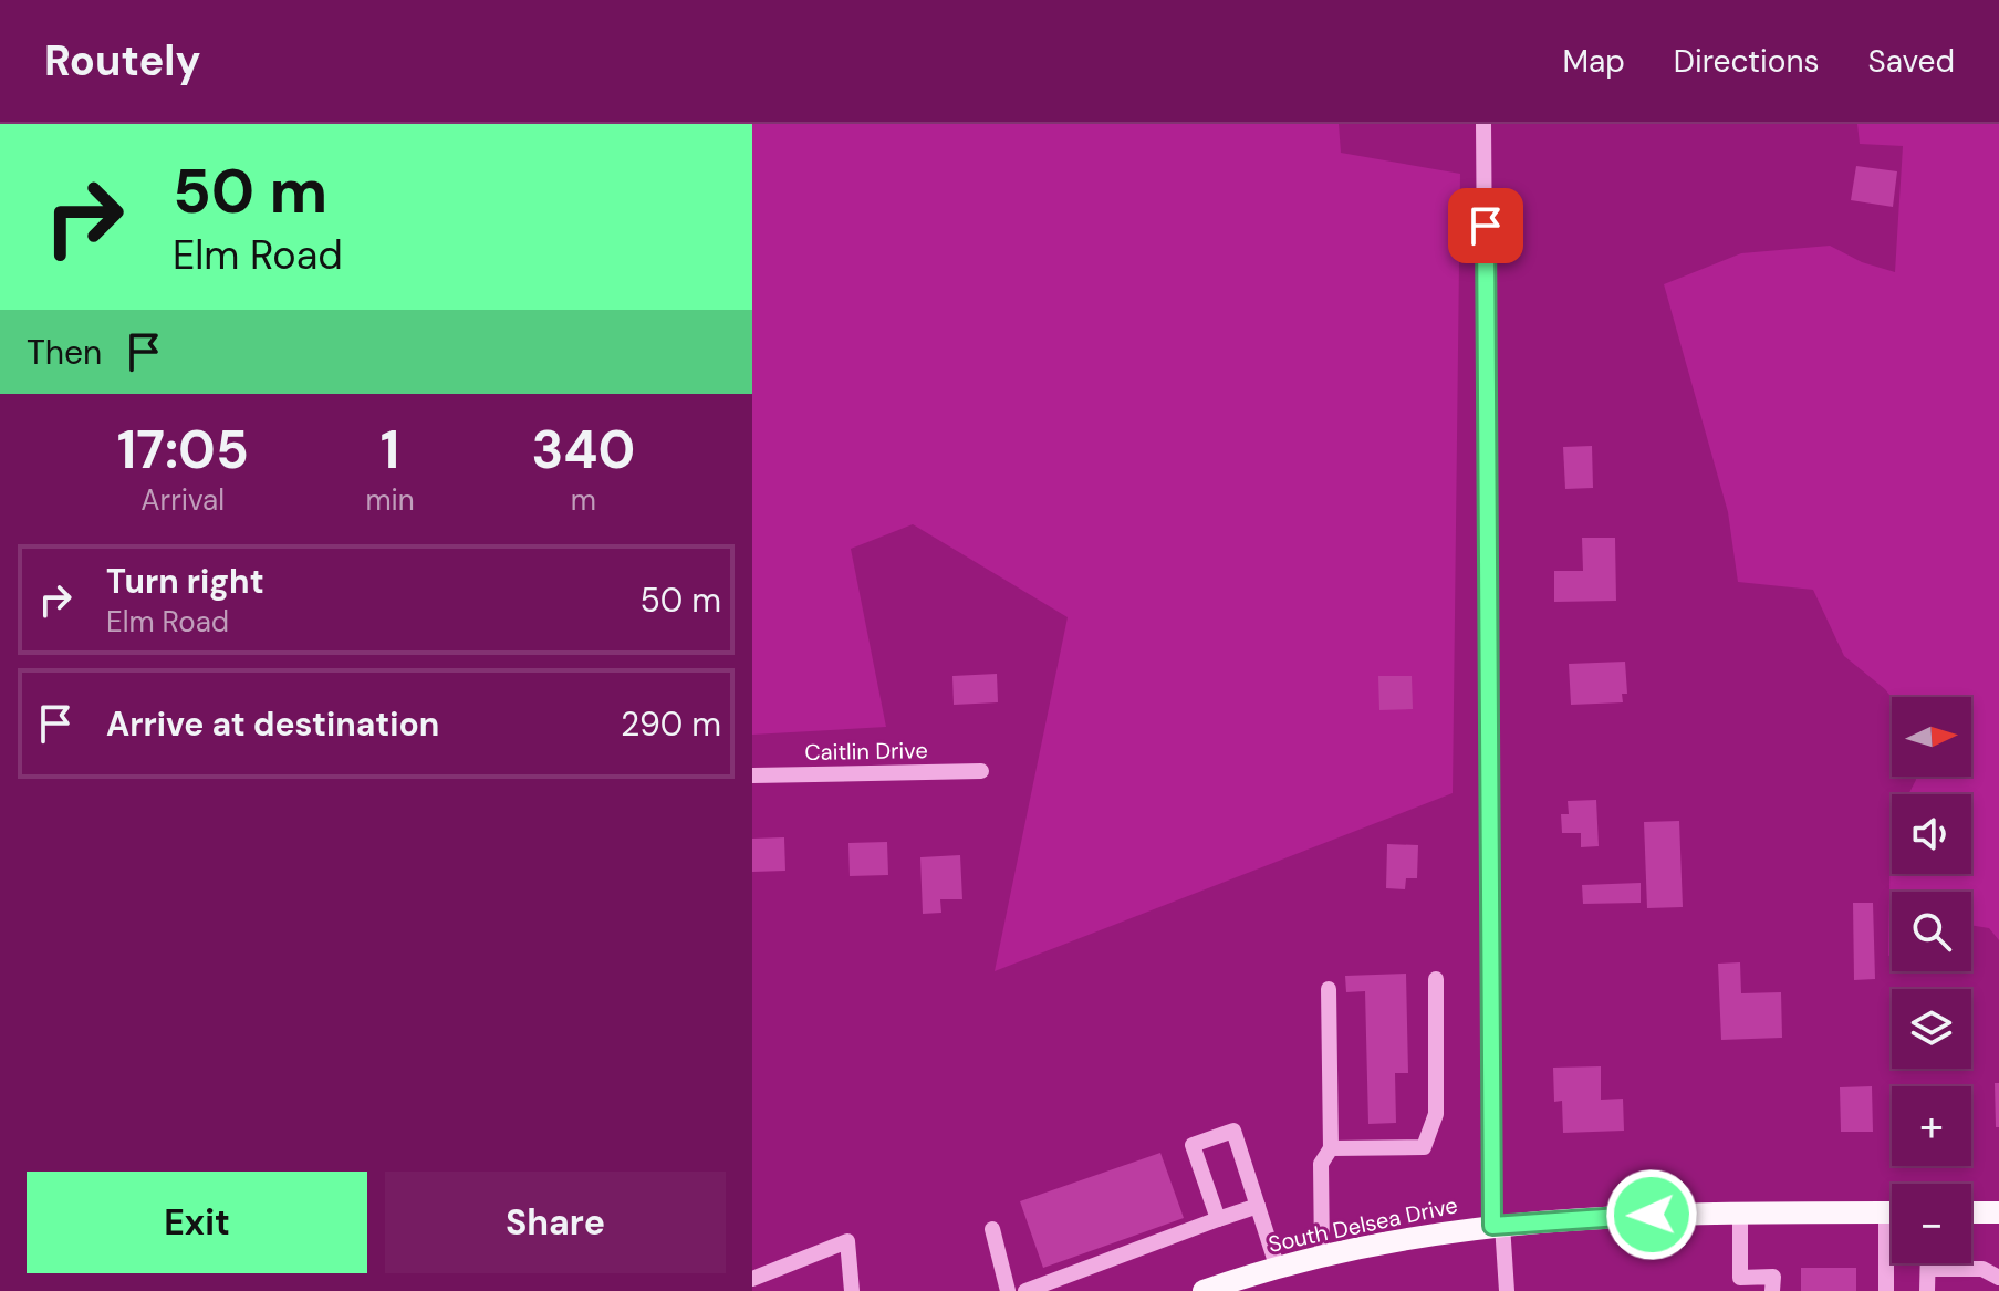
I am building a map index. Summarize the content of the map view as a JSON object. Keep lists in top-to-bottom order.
{
  "streets": {
    "main road": ["South Delsea Drive"],
    "street": ["Caitlin Drive"]
  },
  "north": "right",
  "page": {
    "header": "Routely",
    "nav": ["Map", "Directions", "Saved"],
    "turn": ["50 m", "Elm Road"],
    "then": "Then",
    "eta": [
      "17:05",
      "Arrival",
      "1",
      "min",
      "340",
      "m"
    ],
    "list": [
      {
        "name": "Turn right",
        "note": "Elm Road",
        "value": "50 m"
      },
      {
        "name": "Arrive at destination",
        "value": "290 m"
      }
    ],
    "map_buttons": ["+", "−"],
    "buttons": ["Exit", "Share"]
  }
}
